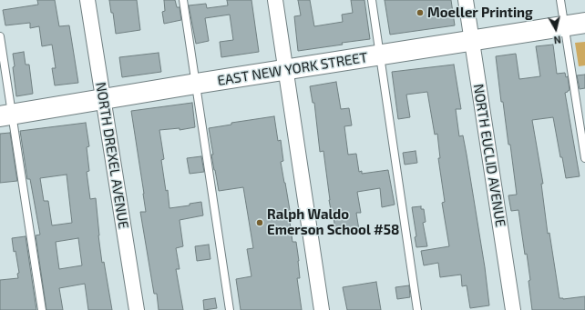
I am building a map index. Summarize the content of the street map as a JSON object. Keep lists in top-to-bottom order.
{
  "streets": {
    "main road": ["EAST NEW YORK STREET"],
    "street": ["NORTH DREXEL AVENUE", "NORTH EUCLID AVENUE"]
  },
  "crossings": [
    ["EAST NEW YORK STREET", "NORTH DREXEL AVENUE"],
    ["EAST NEW YORK STREET", "NORTH EUCLID AVENUE"]
  ],
  "places": ["Moeller Printing", "Ralph Waldo Emerson School #58"],
  "north": "bottom"
}
